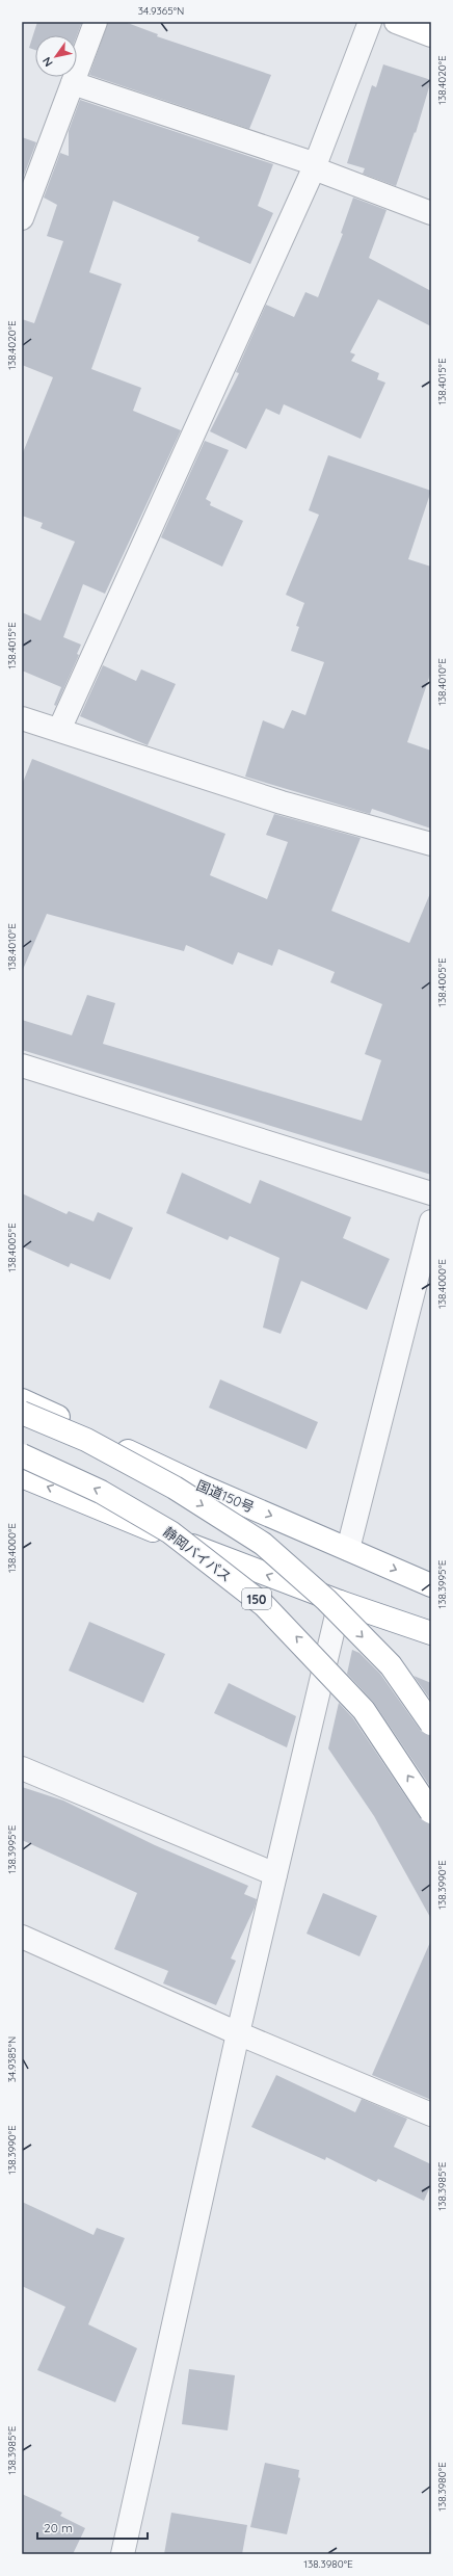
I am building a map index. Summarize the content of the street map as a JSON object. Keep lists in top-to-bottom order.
{
  "streets": {
    "main road": ["国道150号", "静岡バイパス", "150"]
  },
  "scale_bar": "20 m",
  "north": "bottom left",
  "coordinates": [
    "34.9365°N",
    "138.4020°E",
    "138.4015°E",
    "138.4010°E",
    "138.4005°E",
    "138.4000°E",
    "138.3995°E",
    "138.3990°E",
    "34.9385°N",
    "138.3985°E",
    "138.3980°E"
  ]
}
